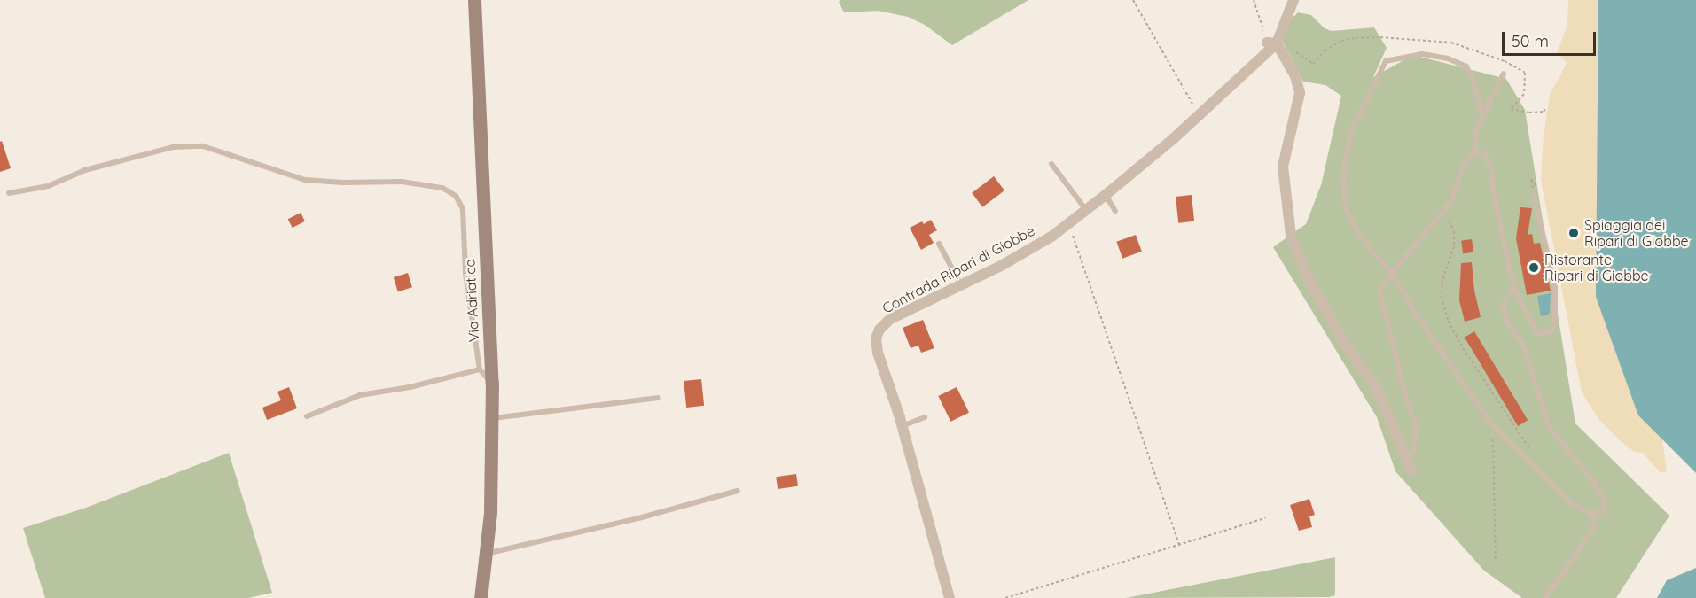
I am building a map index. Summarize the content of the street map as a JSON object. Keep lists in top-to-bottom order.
{
  "streets": {
    "main road": ["Via Adriatica"],
    "street": ["Contrada Ripari di Giobbe"]
  },
  "places": ["Spiaggia dei Ripari di Giobbe", "Ristorante Ripari di Giobbe"],
  "scale_bar": "50 m"
}
